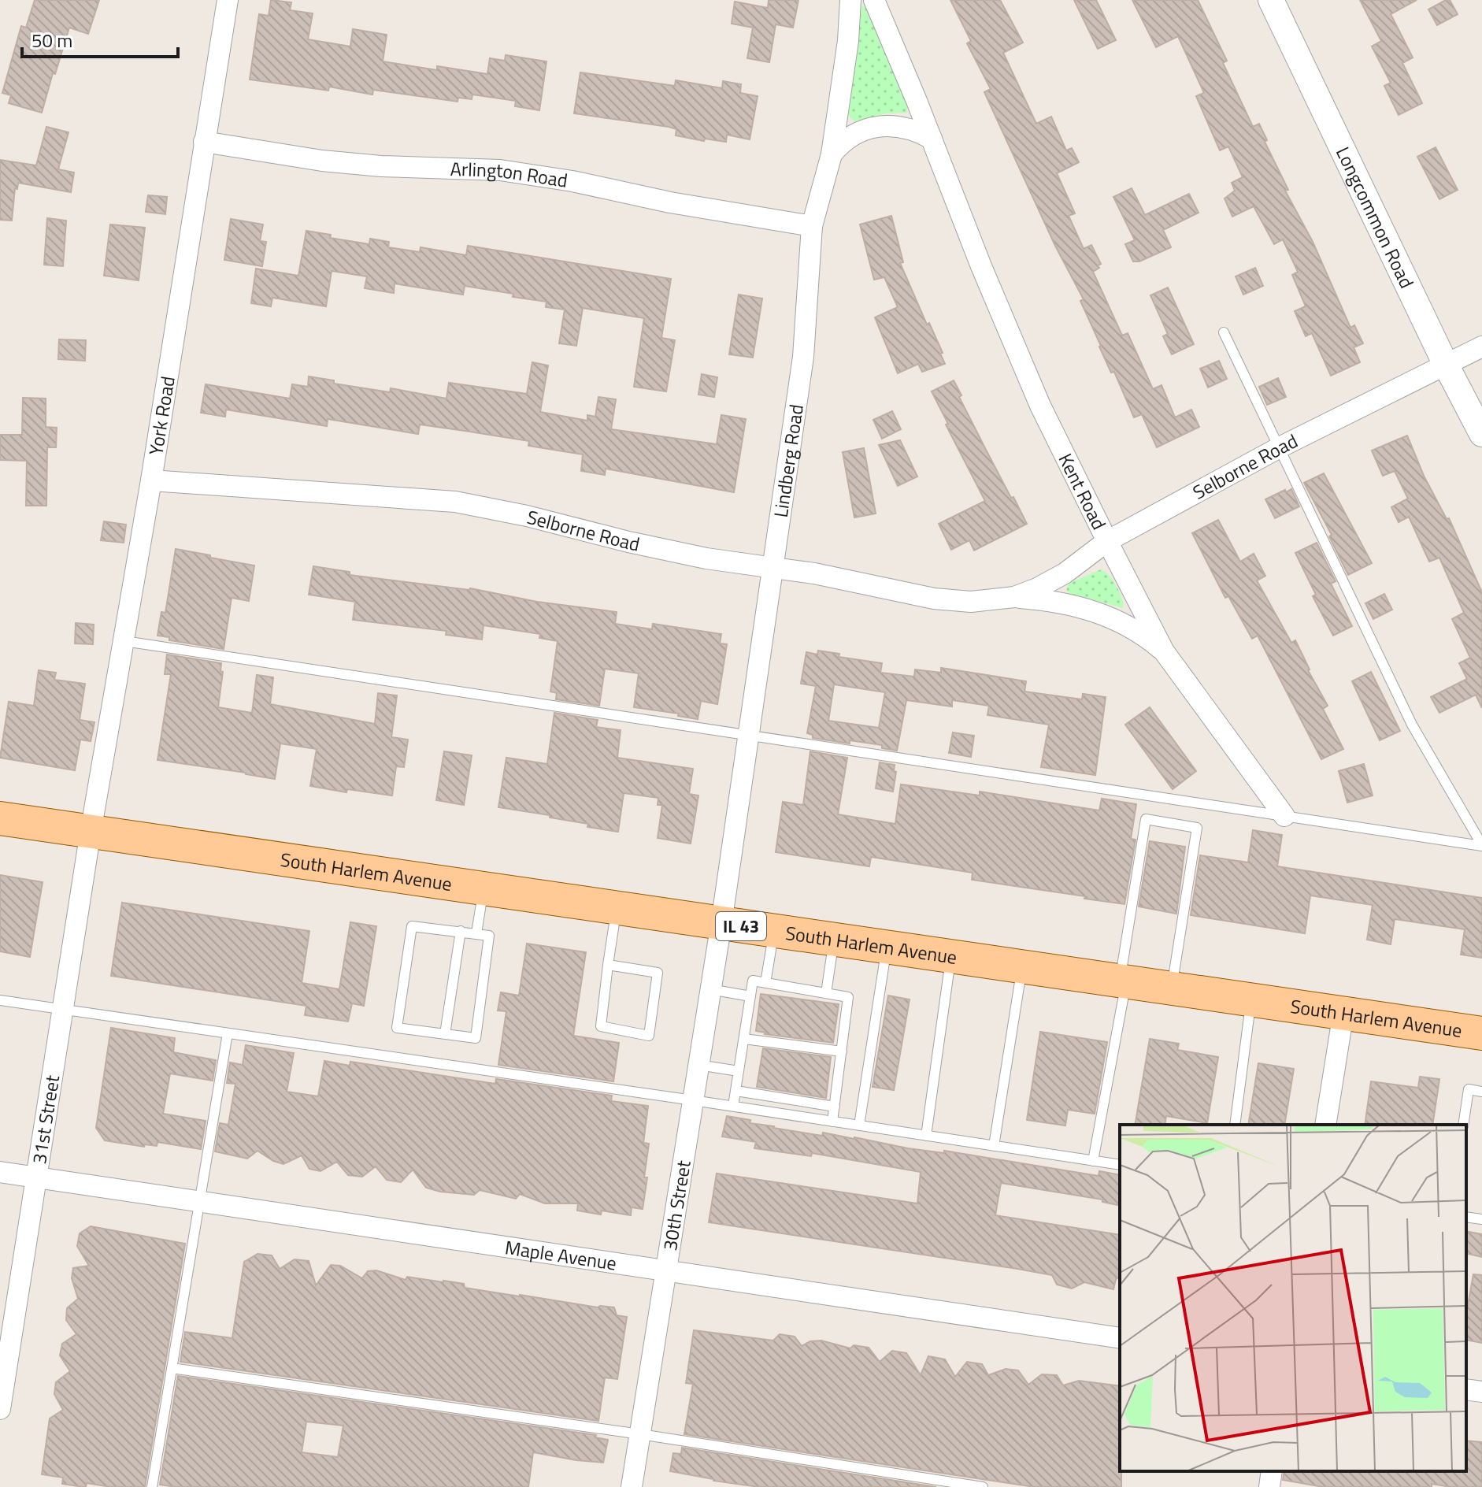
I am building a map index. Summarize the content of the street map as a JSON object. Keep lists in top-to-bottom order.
{
  "streets": {
    "main road": ["South Harlem Avenue", "IL 43"],
    "street": [
      "Arlington Road",
      "Longcommon Road",
      "York Road",
      "Lindberg Road",
      "Selborne Road",
      "Kent Road",
      "31st Street",
      "30th Street",
      "Maple Avenue"
    ]
  },
  "crossings": [
    ["Arlington Road", "York Road"],
    ["Arlington Road", "Lindberg Road"],
    ["Longcommon Road", "Selborne Road"],
    ["York Road", "Selborne Road"],
    ["York Road", "South Harlem Avenue"],
    ["York Road", "31st Street"],
    ["Lindberg Road", "Selborne Road"],
    ["Lindberg Road", "South Harlem Avenue"],
    ["Lindberg Road", "30th Street"],
    ["Selborne Road", "Kent Road"],
    ["South Harlem Avenue", "31st Street"],
    ["South Harlem Avenue", "30th Street"],
    ["31st Street", "Maple Avenue"],
    ["30th Street", "Maple Avenue"]
  ],
  "scale_bar": "50 m"
}
